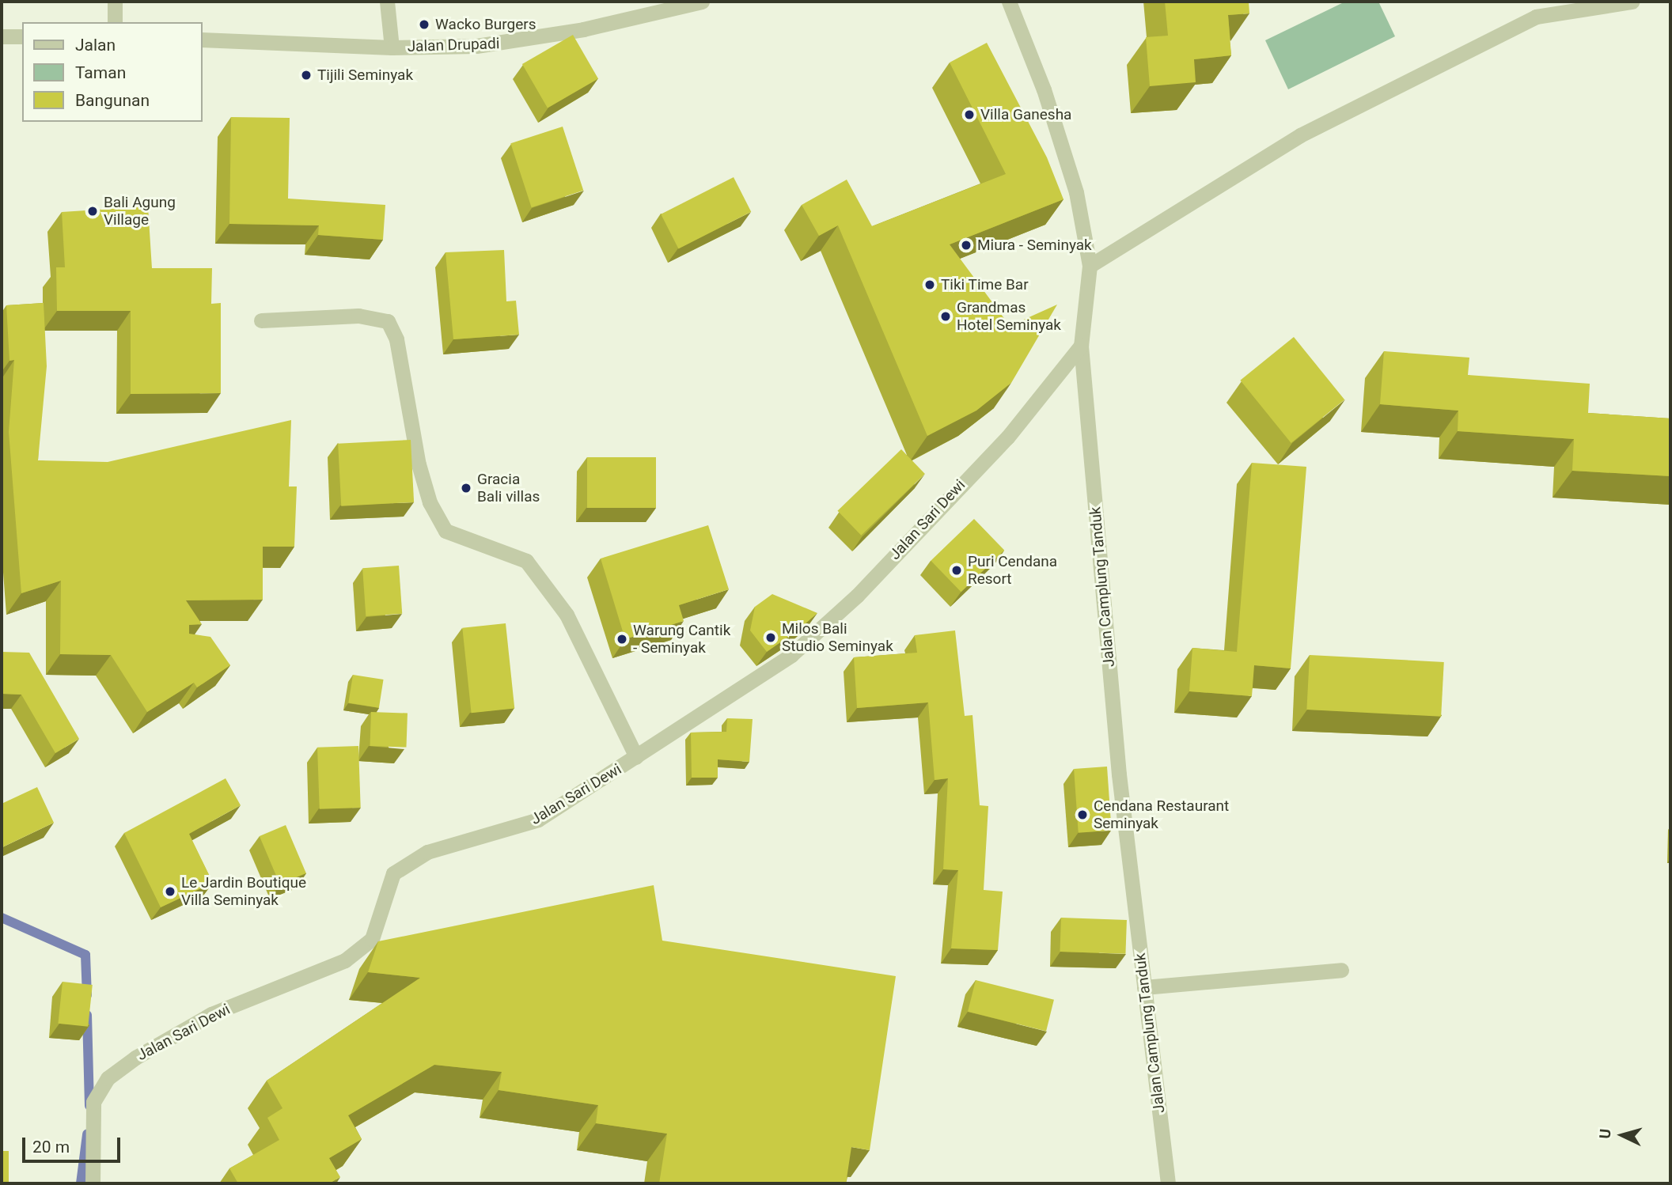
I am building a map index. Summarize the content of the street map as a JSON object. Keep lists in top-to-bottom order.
{
  "streets": {
    "street": ["Jalan Drupadi", "Jalan Sari Dewi", "Jalan Camplung Tanduk"]
  },
  "crossings": [
    ["Jalan Sari Dewi", "Jalan Camplung Tanduk"]
  ],
  "places": [
    "Wacko Burgers",
    "Tijili Seminyak",
    "Villa Ganesha",
    "Bali Agung Village",
    "Miura - Seminyak",
    "Tiki Time Bar",
    "Grandmas Hotel Seminyak",
    "Gracia Bali villas",
    "Puri Cendana Resort",
    "Milos Bali Studio Seminyak",
    "Warung Cantik - Seminyak",
    "Cendana Restaurant Seminyak",
    "Le Jardin Boutique Villa Seminyak"
  ],
  "legend": ["Jalan", "Taman", "Bangunan"],
  "scale_bar": "20 m",
  "north": "left"
}
